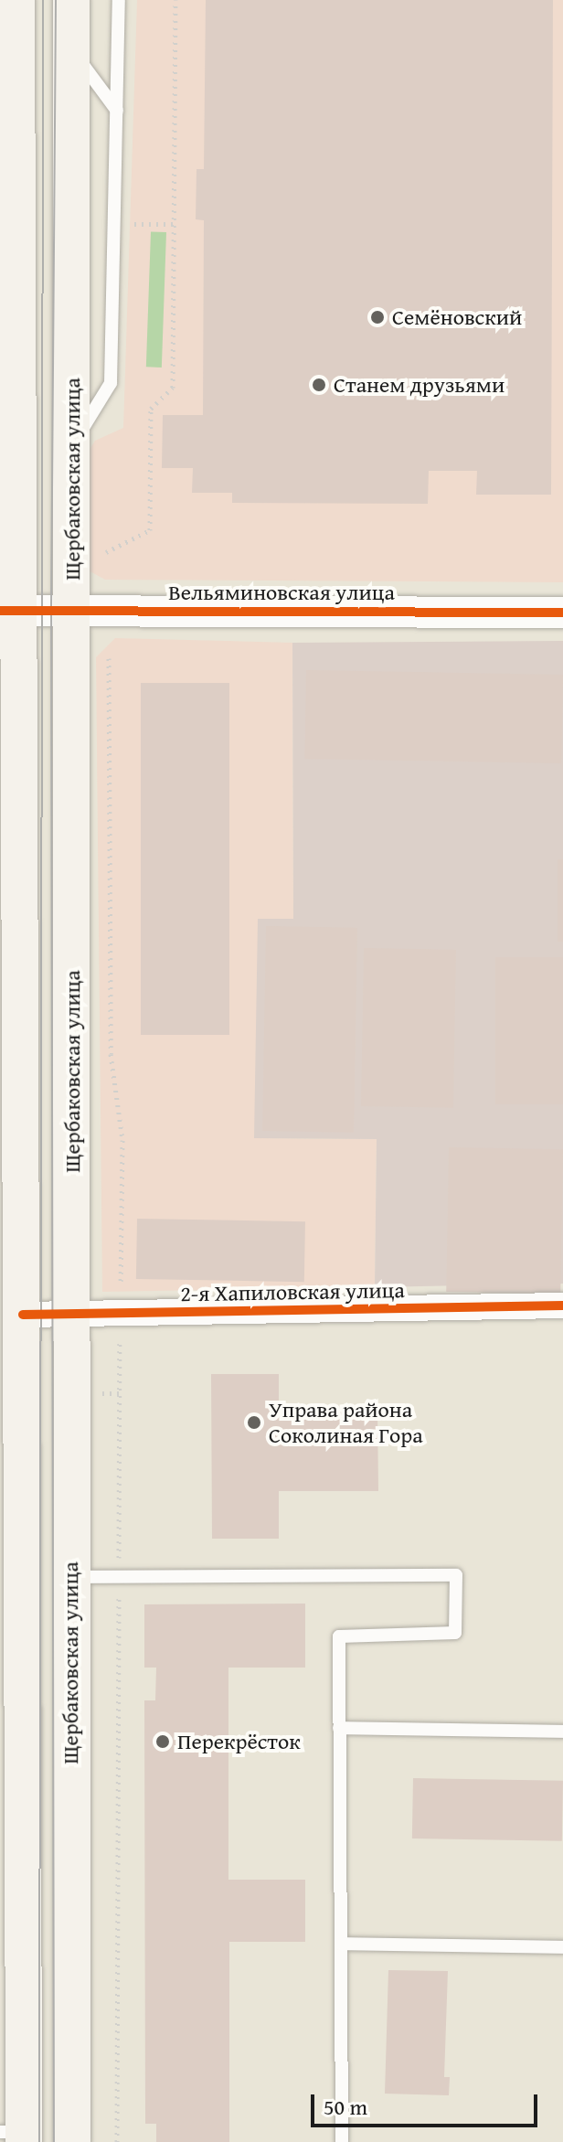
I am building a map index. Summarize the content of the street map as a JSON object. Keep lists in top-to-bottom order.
{
  "streets": {
    "main road": ["Щербаковская улица"],
    "street": ["Вельяминовская улица", "2-я Хапиловская улица"]
  },
  "crossings": [
    ["Щербаковская улица", "Вельяминовская улица"],
    ["Щербаковская улица", "2-я Хапиловская улица"]
  ],
  "places": [
    "Семёновский",
    "Станем друзьями",
    "Управа района Соколиная Гора",
    "Перекрёсток"
  ],
  "scale_bar": "50 m"
}
